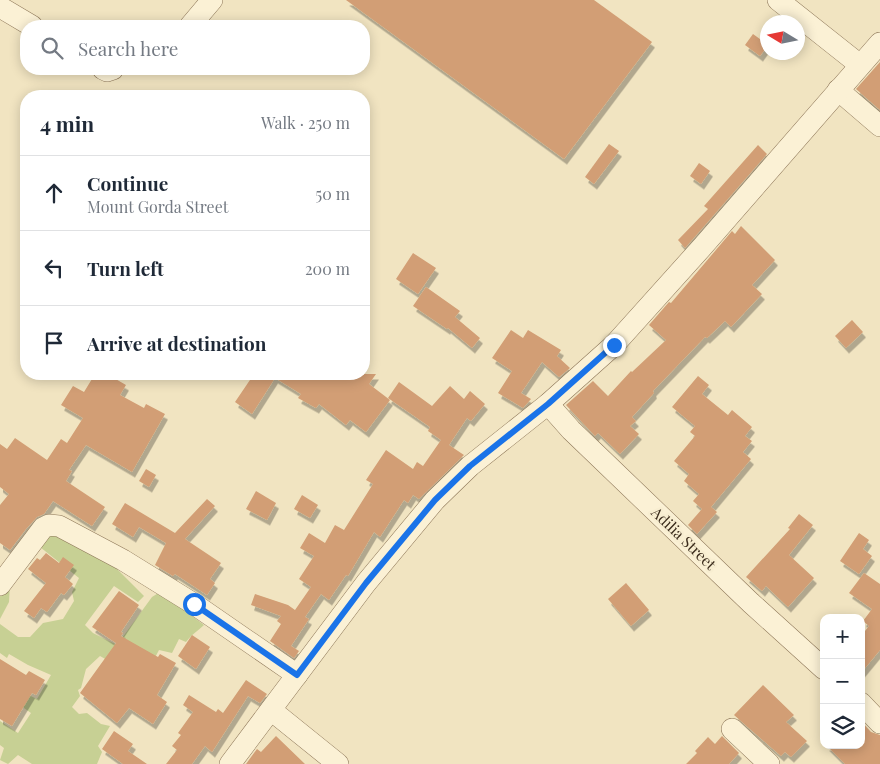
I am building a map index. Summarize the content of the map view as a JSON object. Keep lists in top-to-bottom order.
{
  "streets": {
    "street": ["Adilia Street"]
  },
  "north": "left",
  "page": {
    "search": "Search here",
    "heading": ["4 min", "Walk · 250 m"],
    "list": [
      ["Continue", "Mount Gorda Street", "50 m"],
      ["Turn left", "200 m"],
      "Arrive at destination"
    ],
    "map_buttons": ["+", "−"]
  }
}
